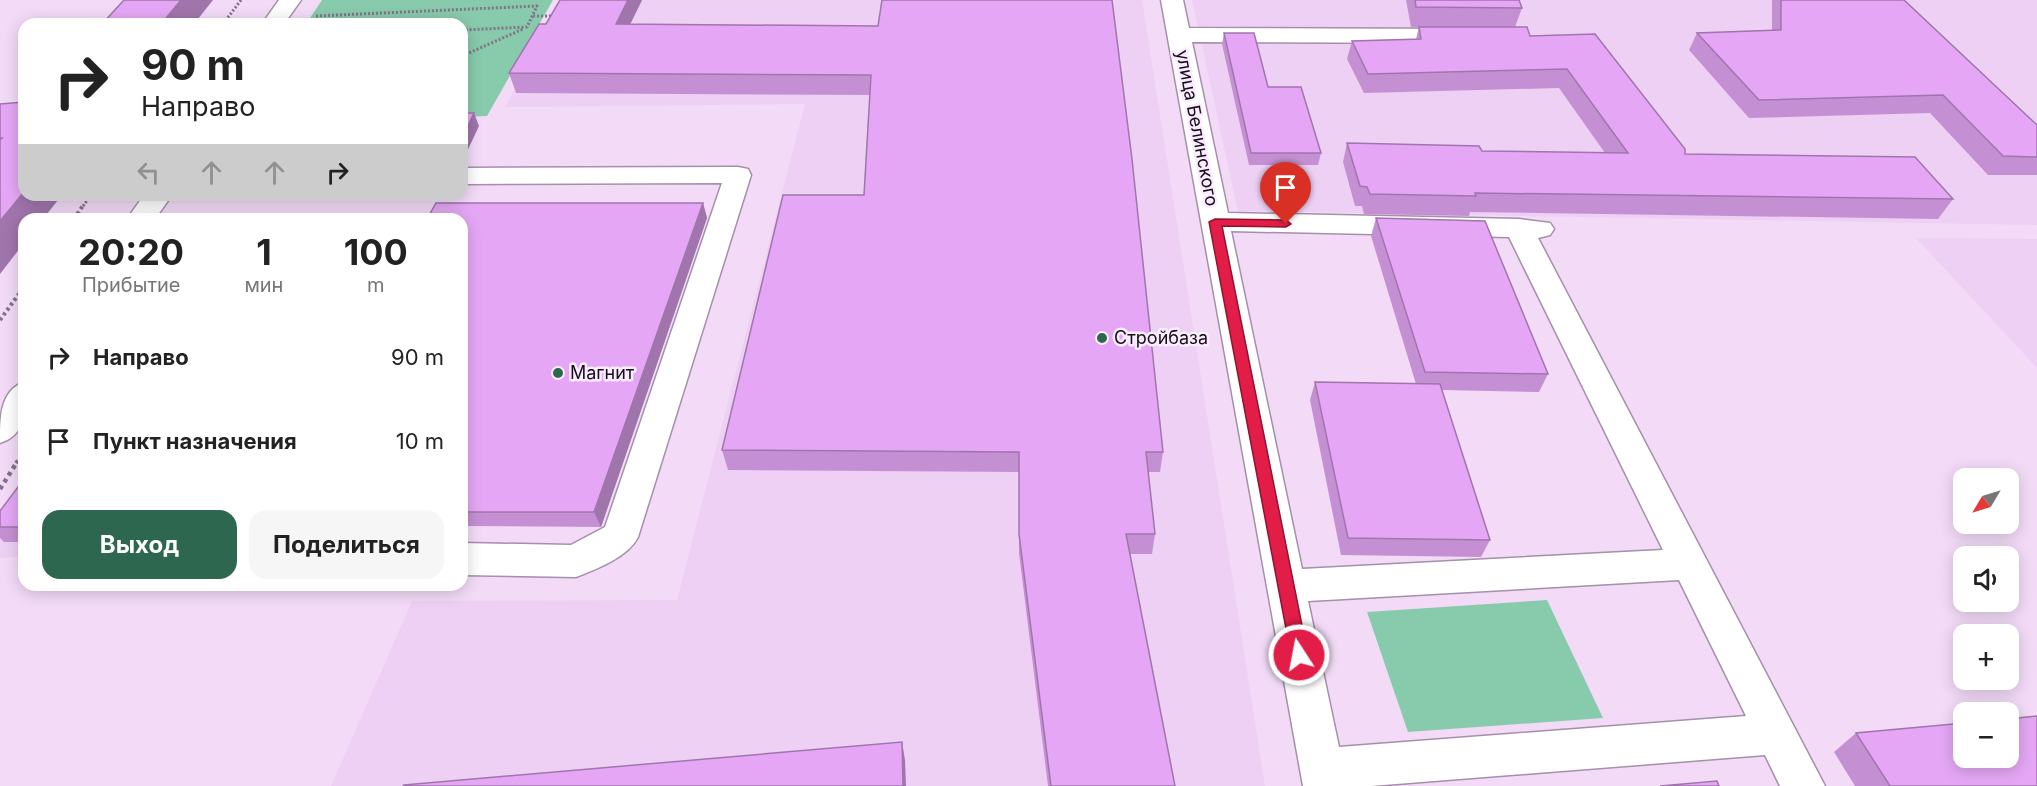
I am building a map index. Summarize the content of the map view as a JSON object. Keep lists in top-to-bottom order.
{
  "streets": {
    "street": ["улица Белинского"]
  },
  "places": ["Стройбаза", "Магнит"],
  "north": "bottom left",
  "page": {
    "turn": ["90 m", "Направо"],
    "eta": [
      "20:20",
      "Прибытие",
      "1",
      "мин",
      "100",
      "m"
    ],
    "list": [
      {
        "name": "Направо",
        "value": "90 m"
      },
      {
        "name": "Пункт назначения",
        "value": "10 m"
      }
    ],
    "map_buttons": ["+", "−"],
    "buttons": ["Выход", "Поделиться"]
  }
}
